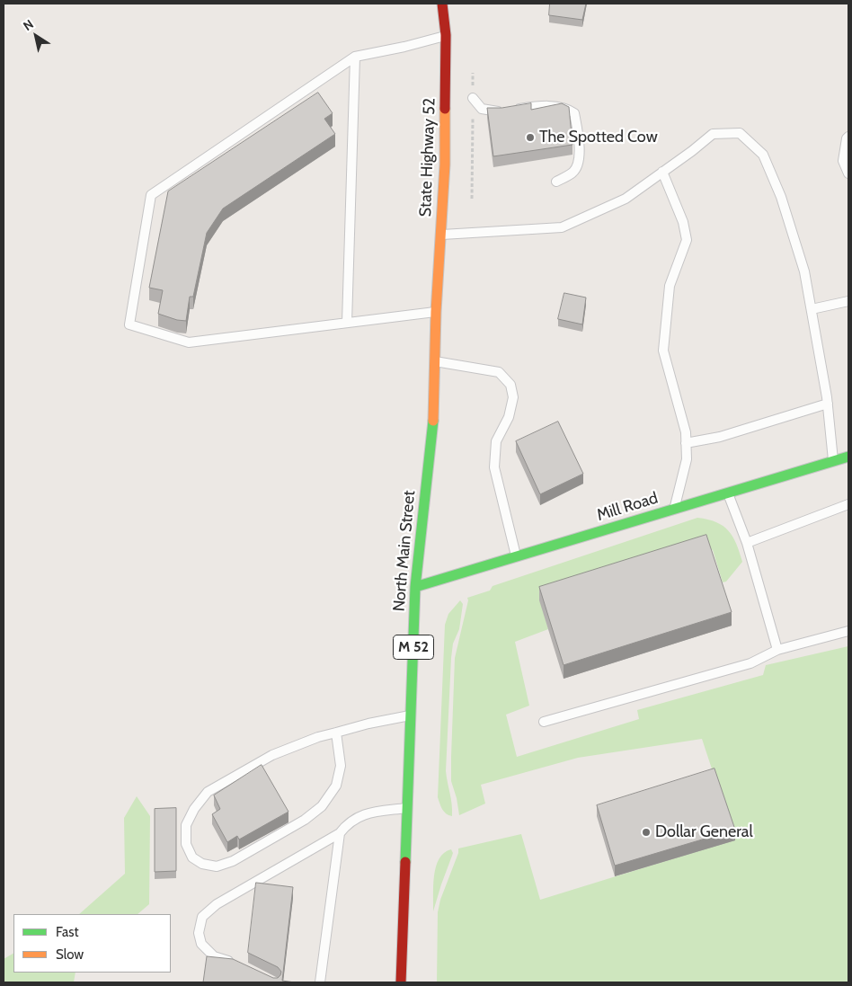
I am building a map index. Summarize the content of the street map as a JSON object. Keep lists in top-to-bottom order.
{
  "streets": {
    "main road": [
      "State Highway 52",
      "Mill Road",
      "North Main Street",
      "M 52"
    ]
  },
  "crossings": [
    ["State Highway 52", "North Main Street"],
    ["Mill Road", "North Main Street"]
  ],
  "places": ["The Spotted Cow", "Dollar General"],
  "legend": ["Fast", "Slow"],
  "north": "top left"
}
